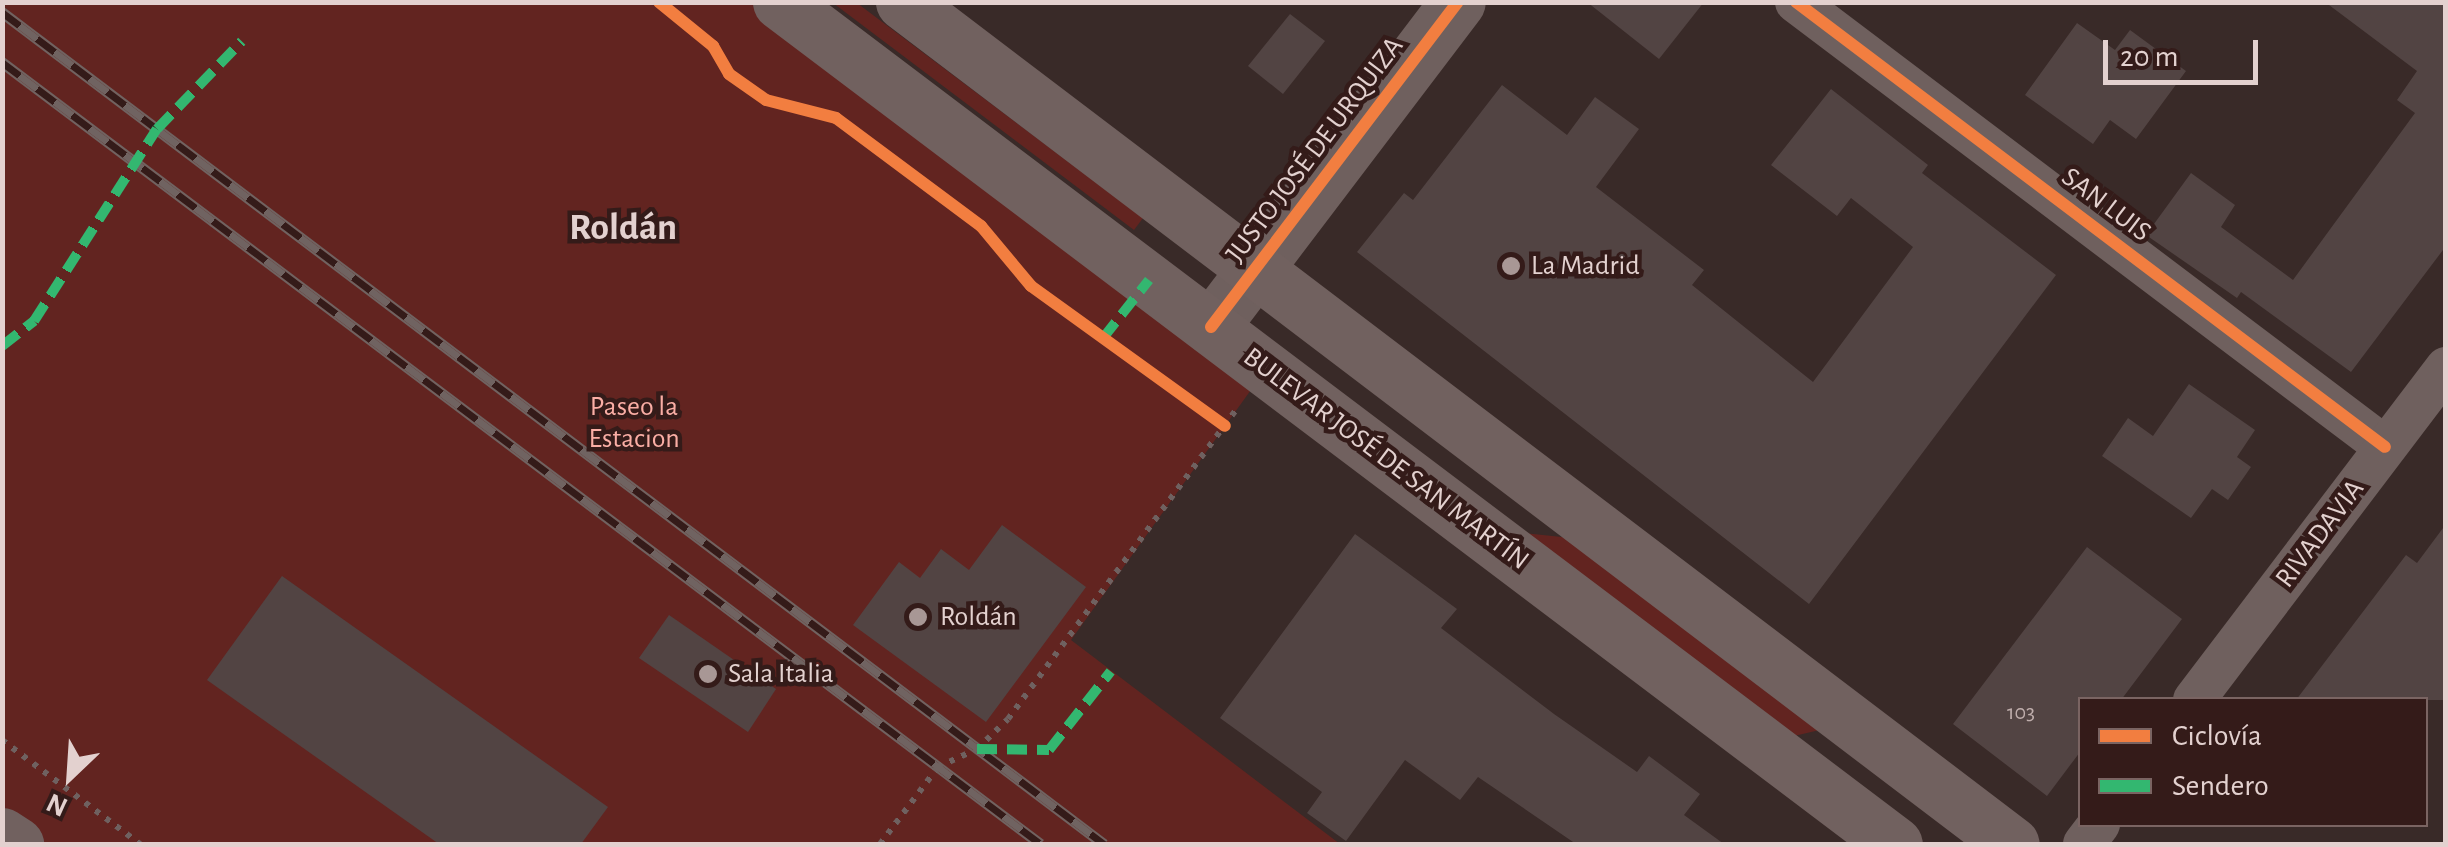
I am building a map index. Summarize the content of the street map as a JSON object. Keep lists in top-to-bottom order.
{
  "streets": {
    "main road": ["BULEVAR JOSÉ DE SAN MARTÍN"],
    "street": ["JUSTO JOSÉ DE URQUIZA", "SAN LUIS", "RIVADAVIA"]
  },
  "crossings": [
    ["JUSTO JOSÉ DE URQUIZA", "BULEVAR JOSÉ DE SAN MARTÍN"],
    ["SAN LUIS", "RIVADAVIA"]
  ],
  "districts": ["Roldán"],
  "parks": ["Paseo la Estacion"],
  "places": ["La Madrid", "Roldán", "Sala Italia"],
  "house_numbers": ["103"],
  "legend": ["Ciclovía", "Sendero"],
  "scale_bar": "20 m",
  "north": "bottom left"
}
